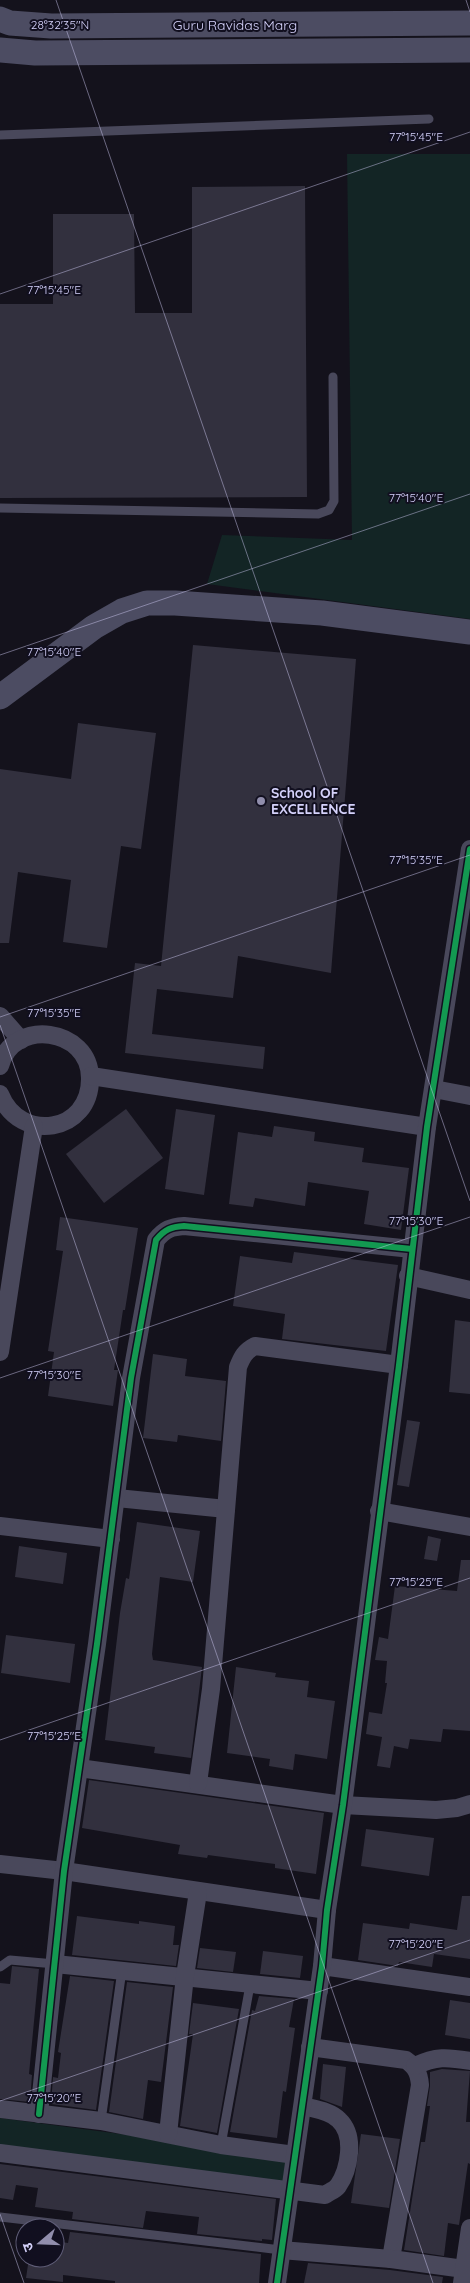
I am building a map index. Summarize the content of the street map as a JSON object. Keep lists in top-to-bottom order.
{
  "streets": {
    "main road": ["Guru Ravidas Marg"]
  },
  "places": ["School OF EXCELLENCE"],
  "north": "left",
  "coordinates": [
    "28°32'35\"N",
    "77°15'45\"E",
    "77°15'40\"E",
    "77°15'35\"E",
    "77°15'30\"E",
    "77°15'25\"E",
    "77°15'20\"E"
  ]
}
